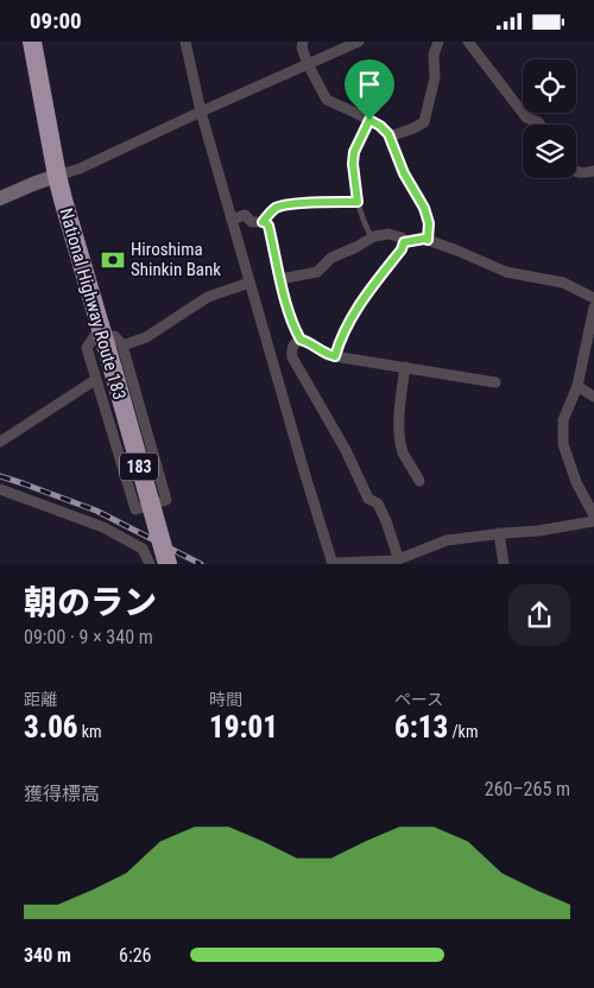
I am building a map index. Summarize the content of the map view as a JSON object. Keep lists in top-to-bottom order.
{
  "streets": {
    "highway": ["National Highway Route 183", "183"]
  },
  "places": {
    "bank": ["Hiroshima Shinkin Bank"]
  },
  "page": {
    "status": "09:00",
    "heading": ["朝のラン", "09:00 · 9 × 340 m"],
    "stats": [
      ["距離", "3.06 km"],
      ["時間", "19:01"],
      ["ペース", "6:13 /km"]
    ],
    "chart": ["獲得標高", "260–265 m"],
    "list": [
      {
        "name": "340 m",
        "note": "6:26"
      }
    ]
  }
}
